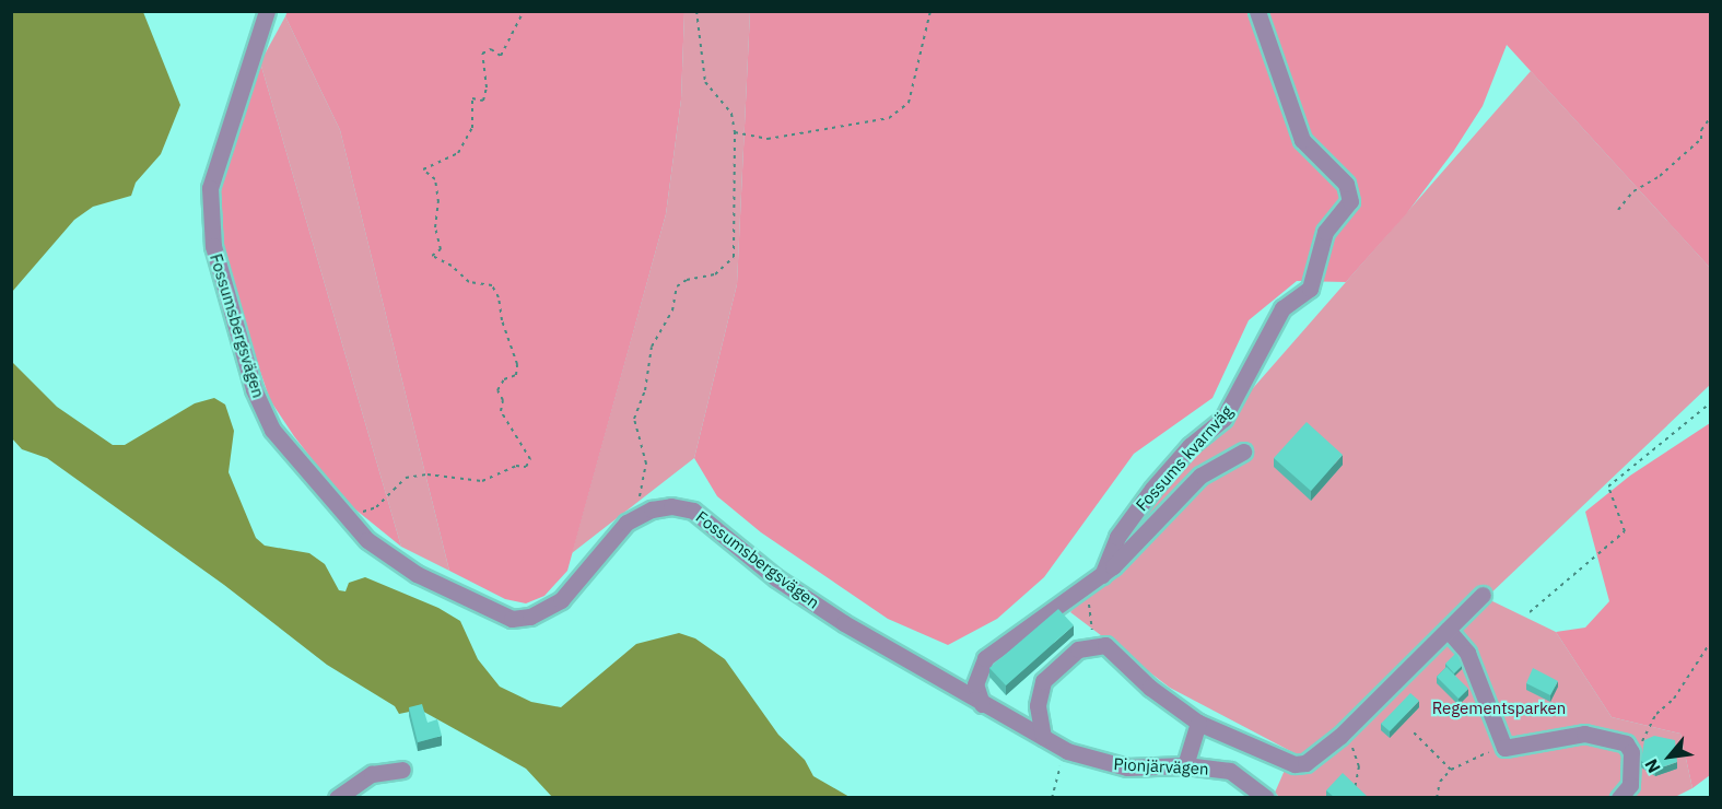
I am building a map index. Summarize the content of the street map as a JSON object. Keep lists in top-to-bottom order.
{
  "streets": {
    "street": ["Fossumsbergsvägen", "Fossums kvarnväg", "Pionjärvägen"]
  },
  "crossings": [
    ["Fossumsbergsvägen", "Fossums kvarnväg"],
    ["Fossumsbergsvägen", "Pionjärvägen"],
    ["Fossums kvarnväg", "Pionjärvägen"]
  ],
  "parks": ["Regementsparken"],
  "north": "bottom left"
}
